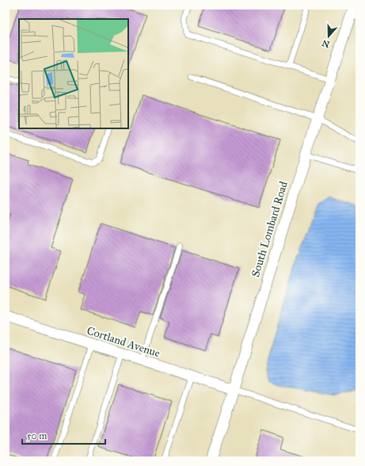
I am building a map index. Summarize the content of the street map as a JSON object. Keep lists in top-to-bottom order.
{
  "streets": {
    "street": ["South Lombard Road", "Cortland Avenue"]
  },
  "crossings": [
    ["South Lombard Road", "Cortland Avenue"]
  ],
  "scale_bar": "50 m",
  "north": "bottom"
}
